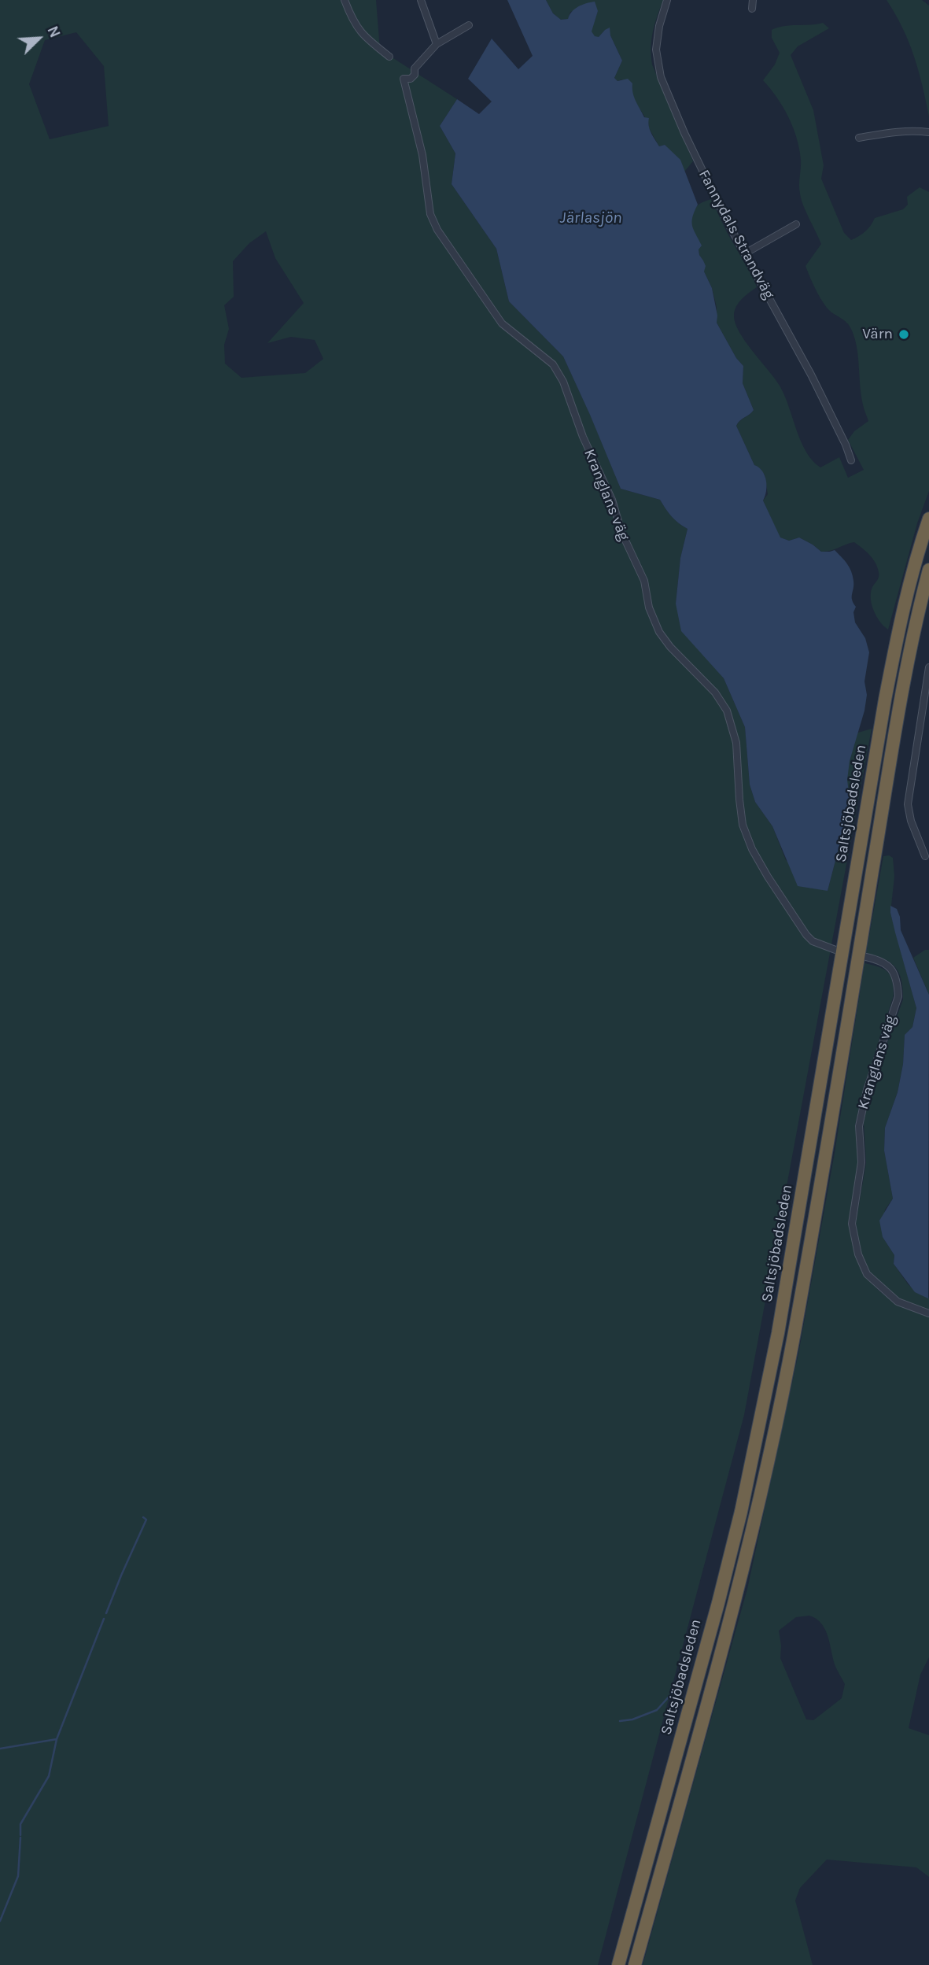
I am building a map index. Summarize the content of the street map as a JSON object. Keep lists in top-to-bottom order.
{
  "streets": {
    "highway": ["Saltsjöbadsleden"],
    "street": ["Fannydals Strandväg", "Kranglans väg"]
  },
  "water": ["Järlasjön"],
  "places": ["Värn"],
  "north": "top right"
}
